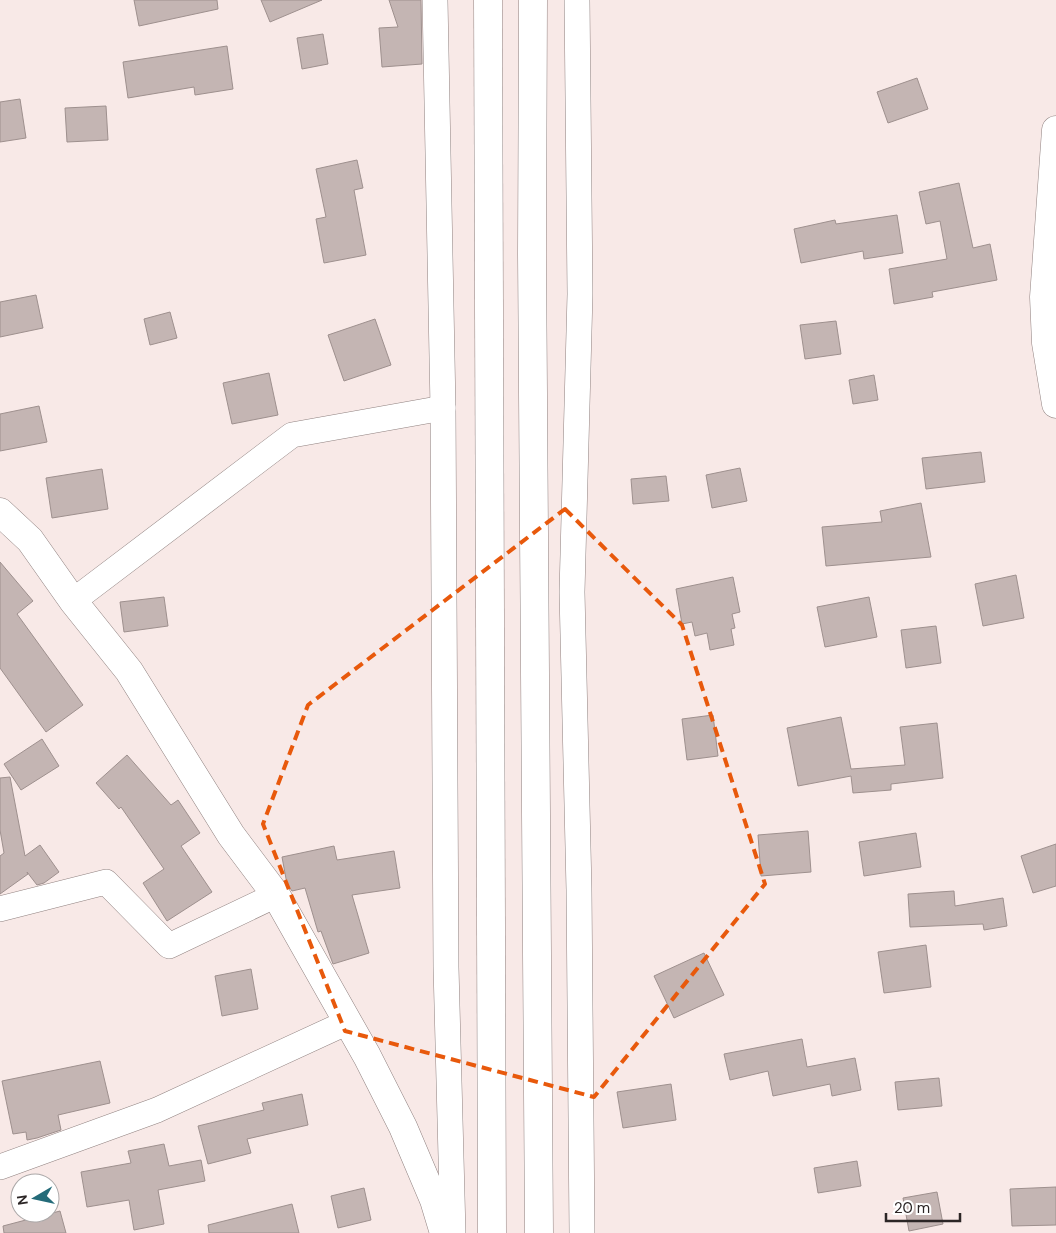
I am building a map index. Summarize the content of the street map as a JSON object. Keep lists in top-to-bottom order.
{
  "scale_bar": "20 m",
  "north": "left"
}
